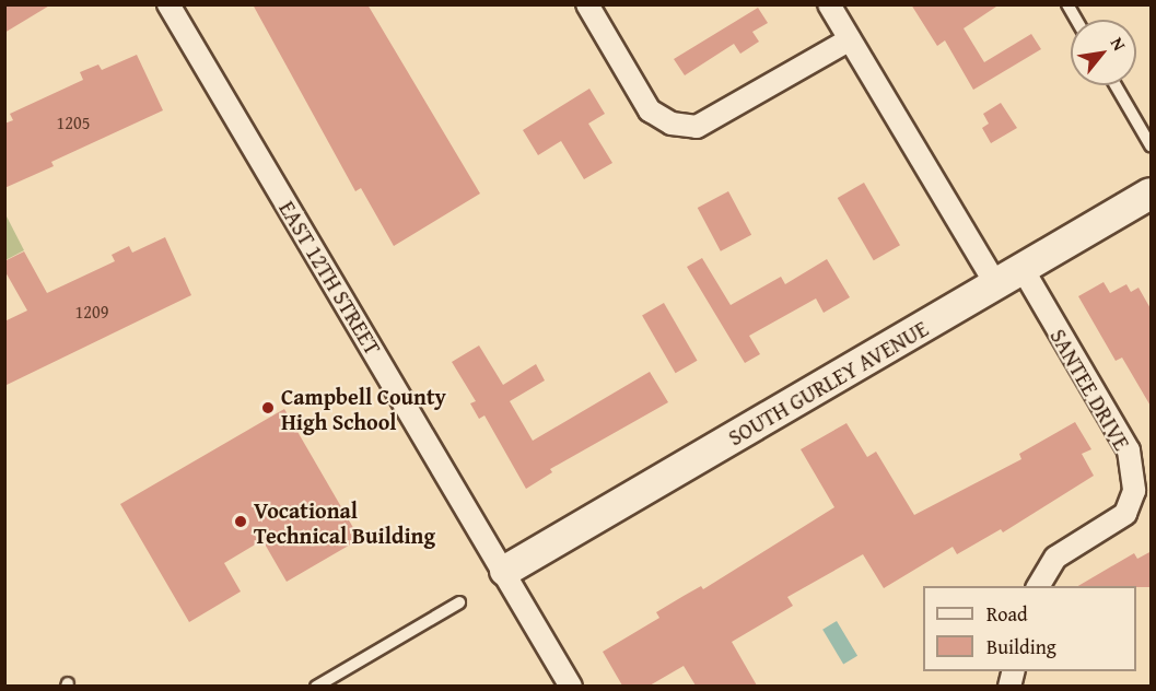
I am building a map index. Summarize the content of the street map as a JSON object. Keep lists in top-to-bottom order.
{
  "streets": {
    "street": ["EAST 12TH STREET", "SOUTH GURLEY AVENUE", "SANTEE DRIVE"]
  },
  "crossings": [
    ["EAST 12TH STREET", "SOUTH GURLEY AVENUE"],
    ["SOUTH GURLEY AVENUE", "SANTEE DRIVE"]
  ],
  "places": ["Campbell County High School", "Vocational Technical Building"],
  "house_numbers": ["1205", "1209"],
  "legend": ["Road", "Building"],
  "north": "top right"
}
